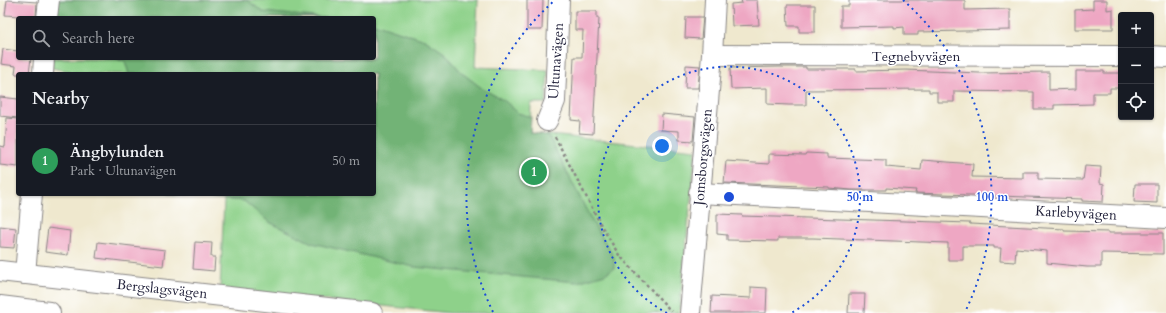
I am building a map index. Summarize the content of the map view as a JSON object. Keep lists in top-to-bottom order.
{
  "streets": {
    "street": [
      "Tegnebyvägen",
      "Ultunavägen",
      "Jomsborgsvägen",
      "Karlebyvägen",
      "Bergslagsvägen"
    ]
  },
  "crossings": [
    ["Tegnebyvägen", "Jomsborgsvägen"],
    ["Jomsborgsvägen", "Karlebyvägen"]
  ],
  "page": {
    "map_buttons": ["+", "−"],
    "search": "Search here",
    "heading": "Nearby",
    "list": [
      {
        "mark": "1",
        "name": "Ängbylunden",
        "note": "Park · Ultunavägen",
        "value": "50 m"
      }
    ],
    "pins": "1"
  },
  "rings": ["50 m", "100 m"]
}
